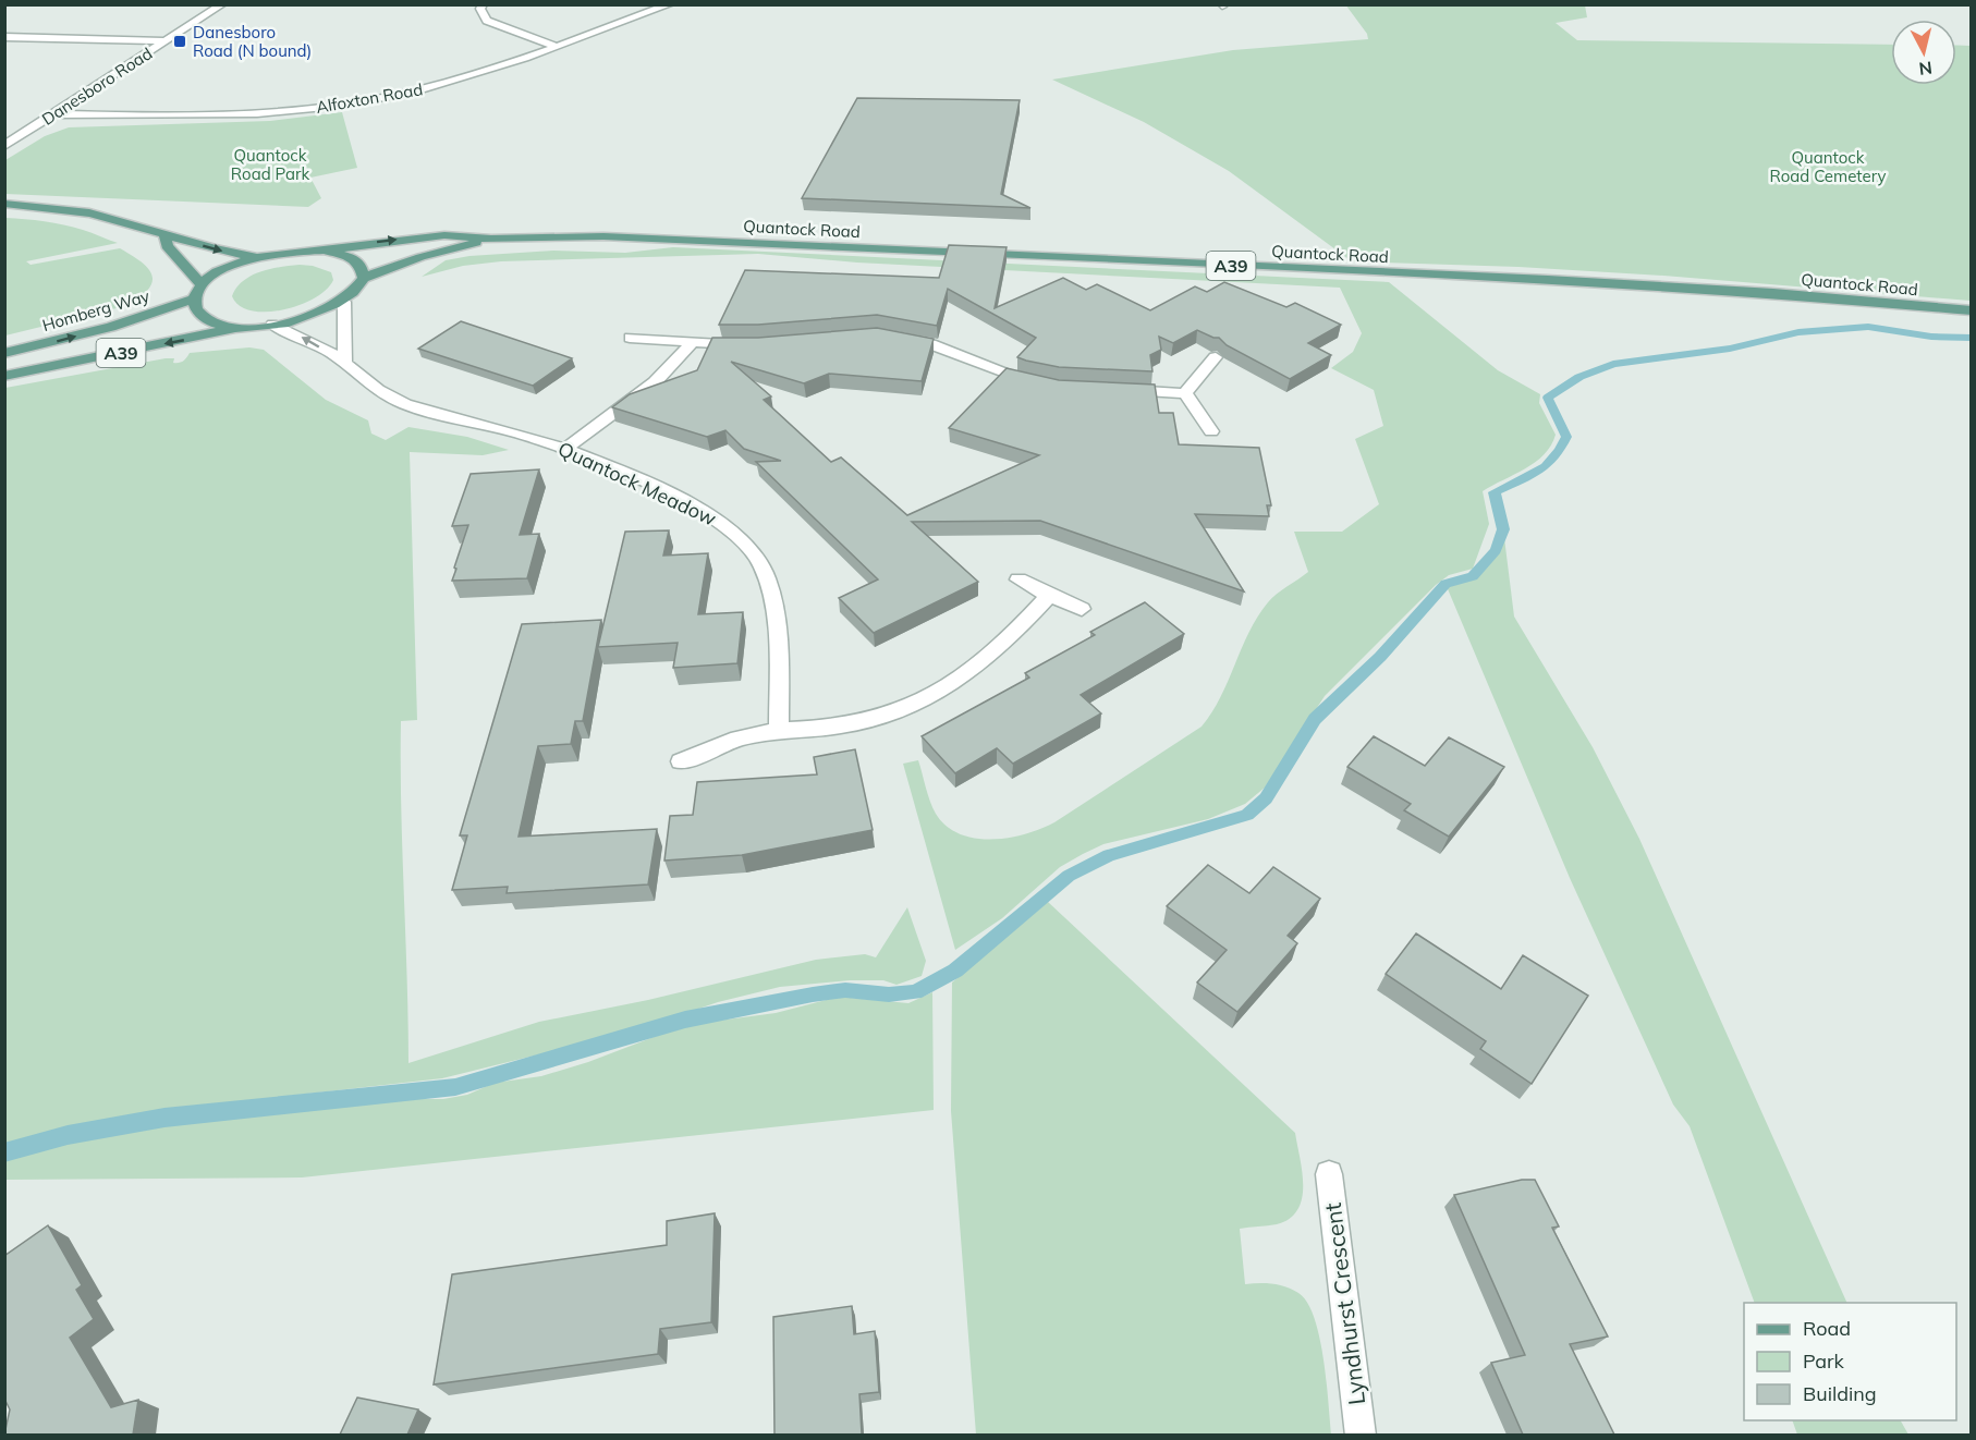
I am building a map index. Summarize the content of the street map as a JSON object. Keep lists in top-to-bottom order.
{
  "streets": {
    "main road": ["Quantock Road", "A39", "Homberg Way"],
    "street": [
      "Danesboro Road",
      "Alfoxton Road",
      "Quantock Meadow",
      "Lyndhurst Crescent"
    ]
  },
  "crossings": [
    ["Danesboro Road", "Alfoxton Road"],
    ["Quantock Road", "A39"],
    ["A39", "Homberg Way"],
    ["A39", "Quantock Meadow"]
  ],
  "parks": ["Quantock Road Park", "Quantock Road Cemetery"],
  "places": {
    "transit": ["Danesboro Road (N bound)"]
  },
  "legend": ["Road", "Park", "Building"],
  "north": "bottom"
}
